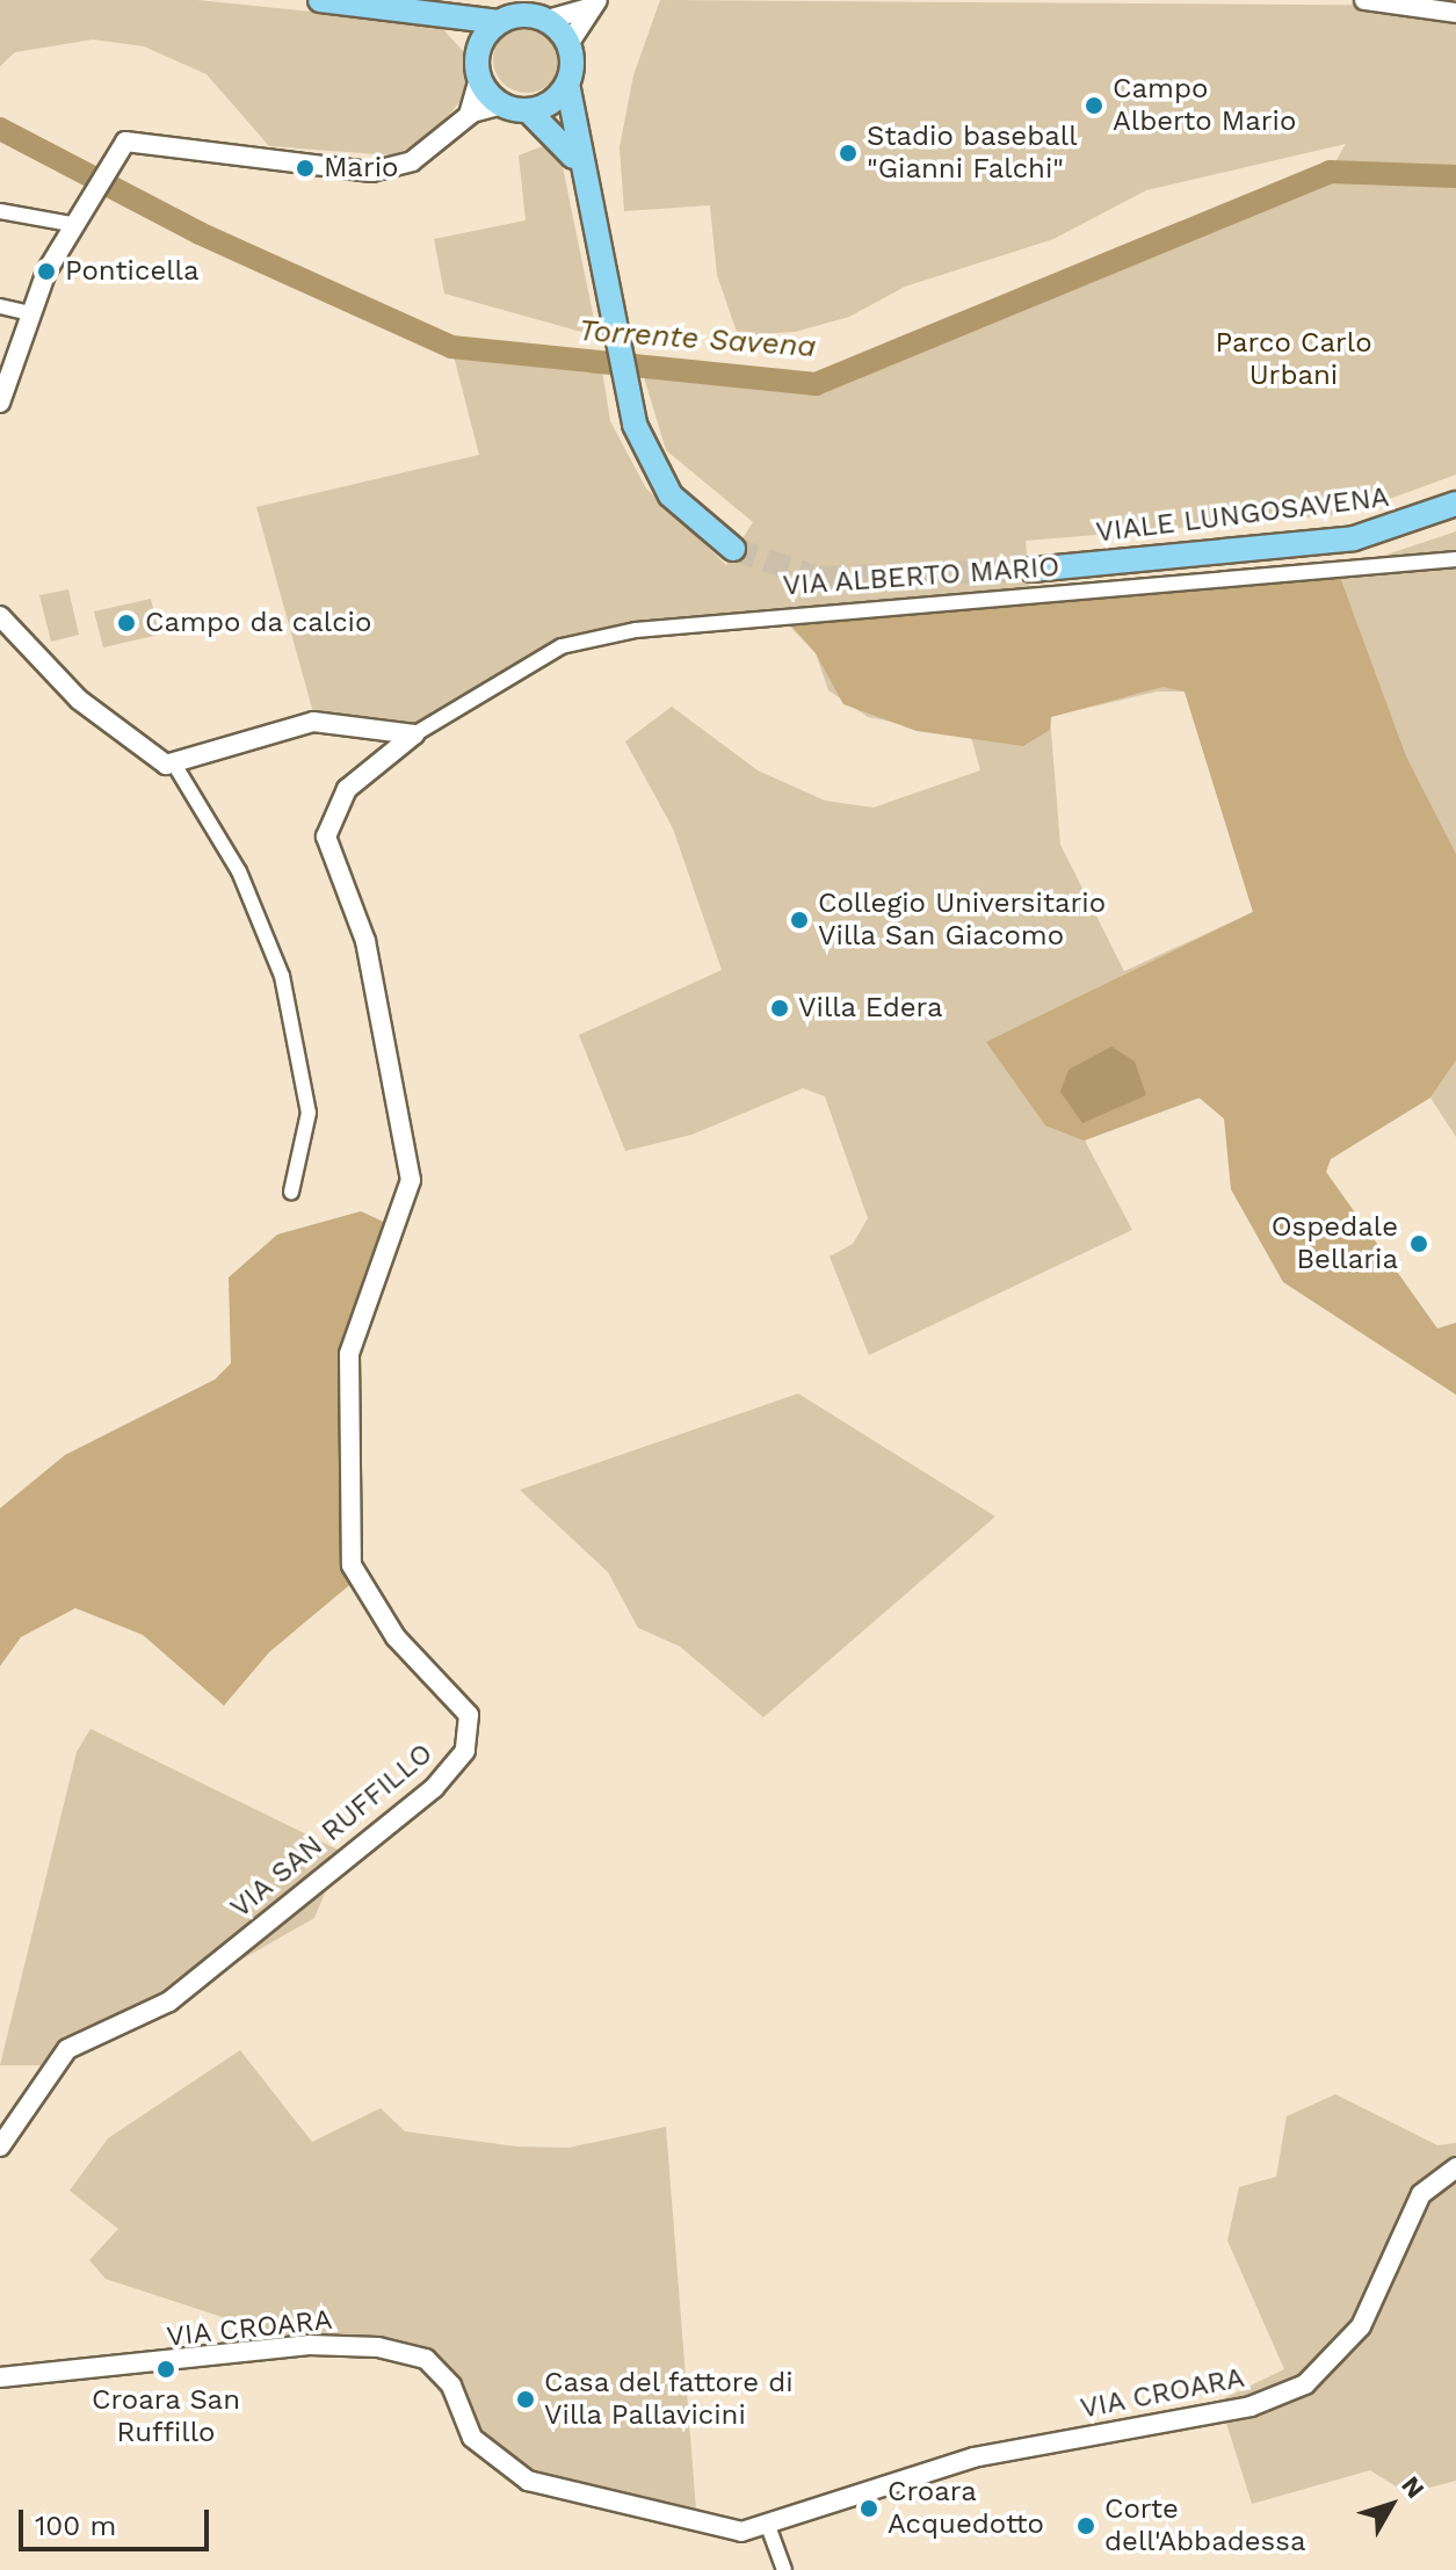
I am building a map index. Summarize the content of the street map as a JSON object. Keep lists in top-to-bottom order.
{
  "streets": {
    "main road": ["VIALE LUNGOSAVENA"],
    "street": ["VIA ALBERTO MARIO", "VIA SAN RUFFILLO", "VIA CROARA"]
  },
  "crossings": [
    ["VIA ALBERTO MARIO", "VIA SAN RUFFILLO"]
  ],
  "water": ["Torrente Savena"],
  "parks": ["Parco Carlo Urbani"],
  "places": [
    "Campo Alberto Mario",
    "Stadio baseball \"Gianni Falchi\"",
    "Mario",
    "Ponticella",
    "Campo da calcio",
    "Collegio Universitario Villa San Giacomo",
    "Villa Edera",
    "Ospedale Bellaria",
    "Croara San Ruffillo",
    "Casa del fattore di Villa Pallavicini",
    "Croara Acquedotto",
    "Corte dell'Abbadessa"
  ],
  "scale_bar": "100 m",
  "north": "top right"
}
